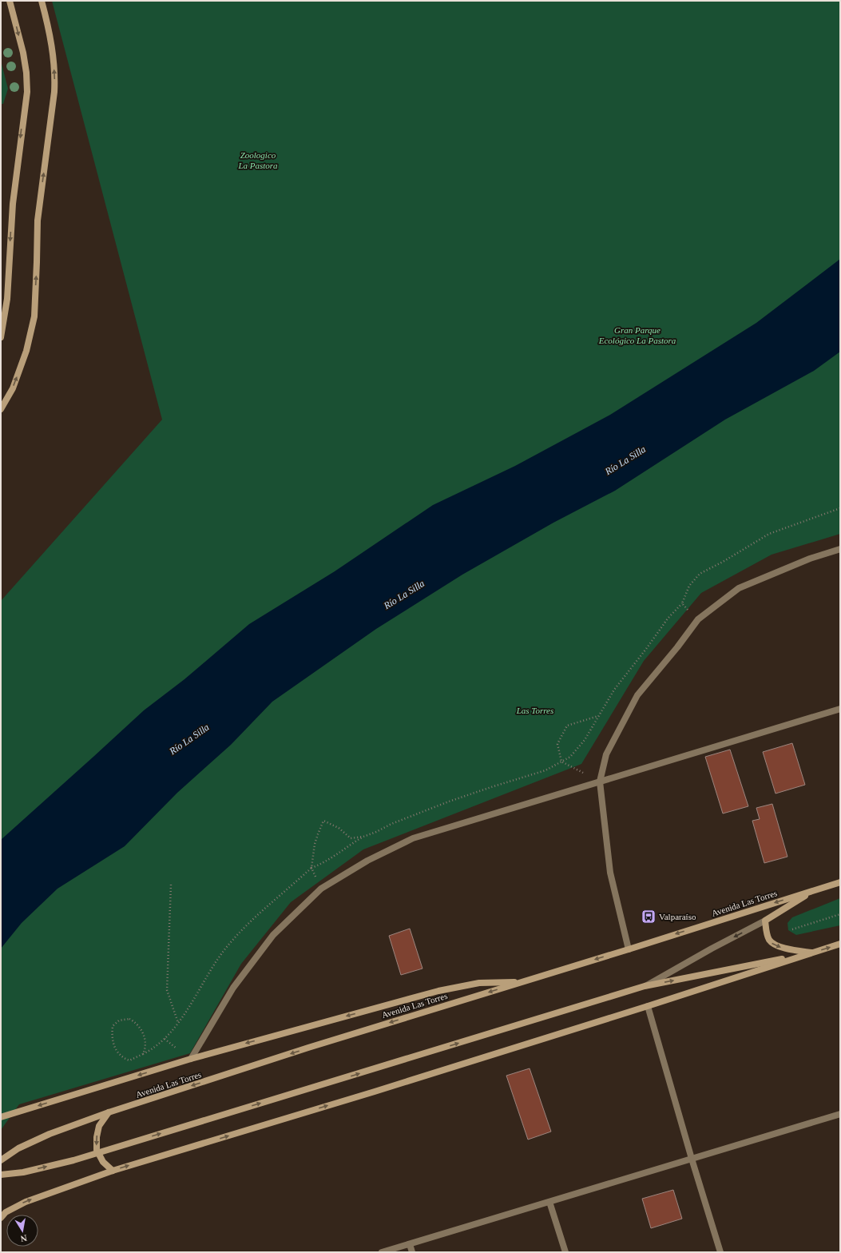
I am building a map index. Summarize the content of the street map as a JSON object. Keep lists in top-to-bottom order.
{
  "streets": {
    "main road": ["Avenida Las Torres"]
  },
  "water": ["Río La Silla"],
  "parks": ["Zoologico La Pastora", "Gran Parque Ecológico La Pastora", "Las Torres"],
  "places": {
    "bus stop": ["Valparaíso"]
  },
  "north": "bottom"
}
